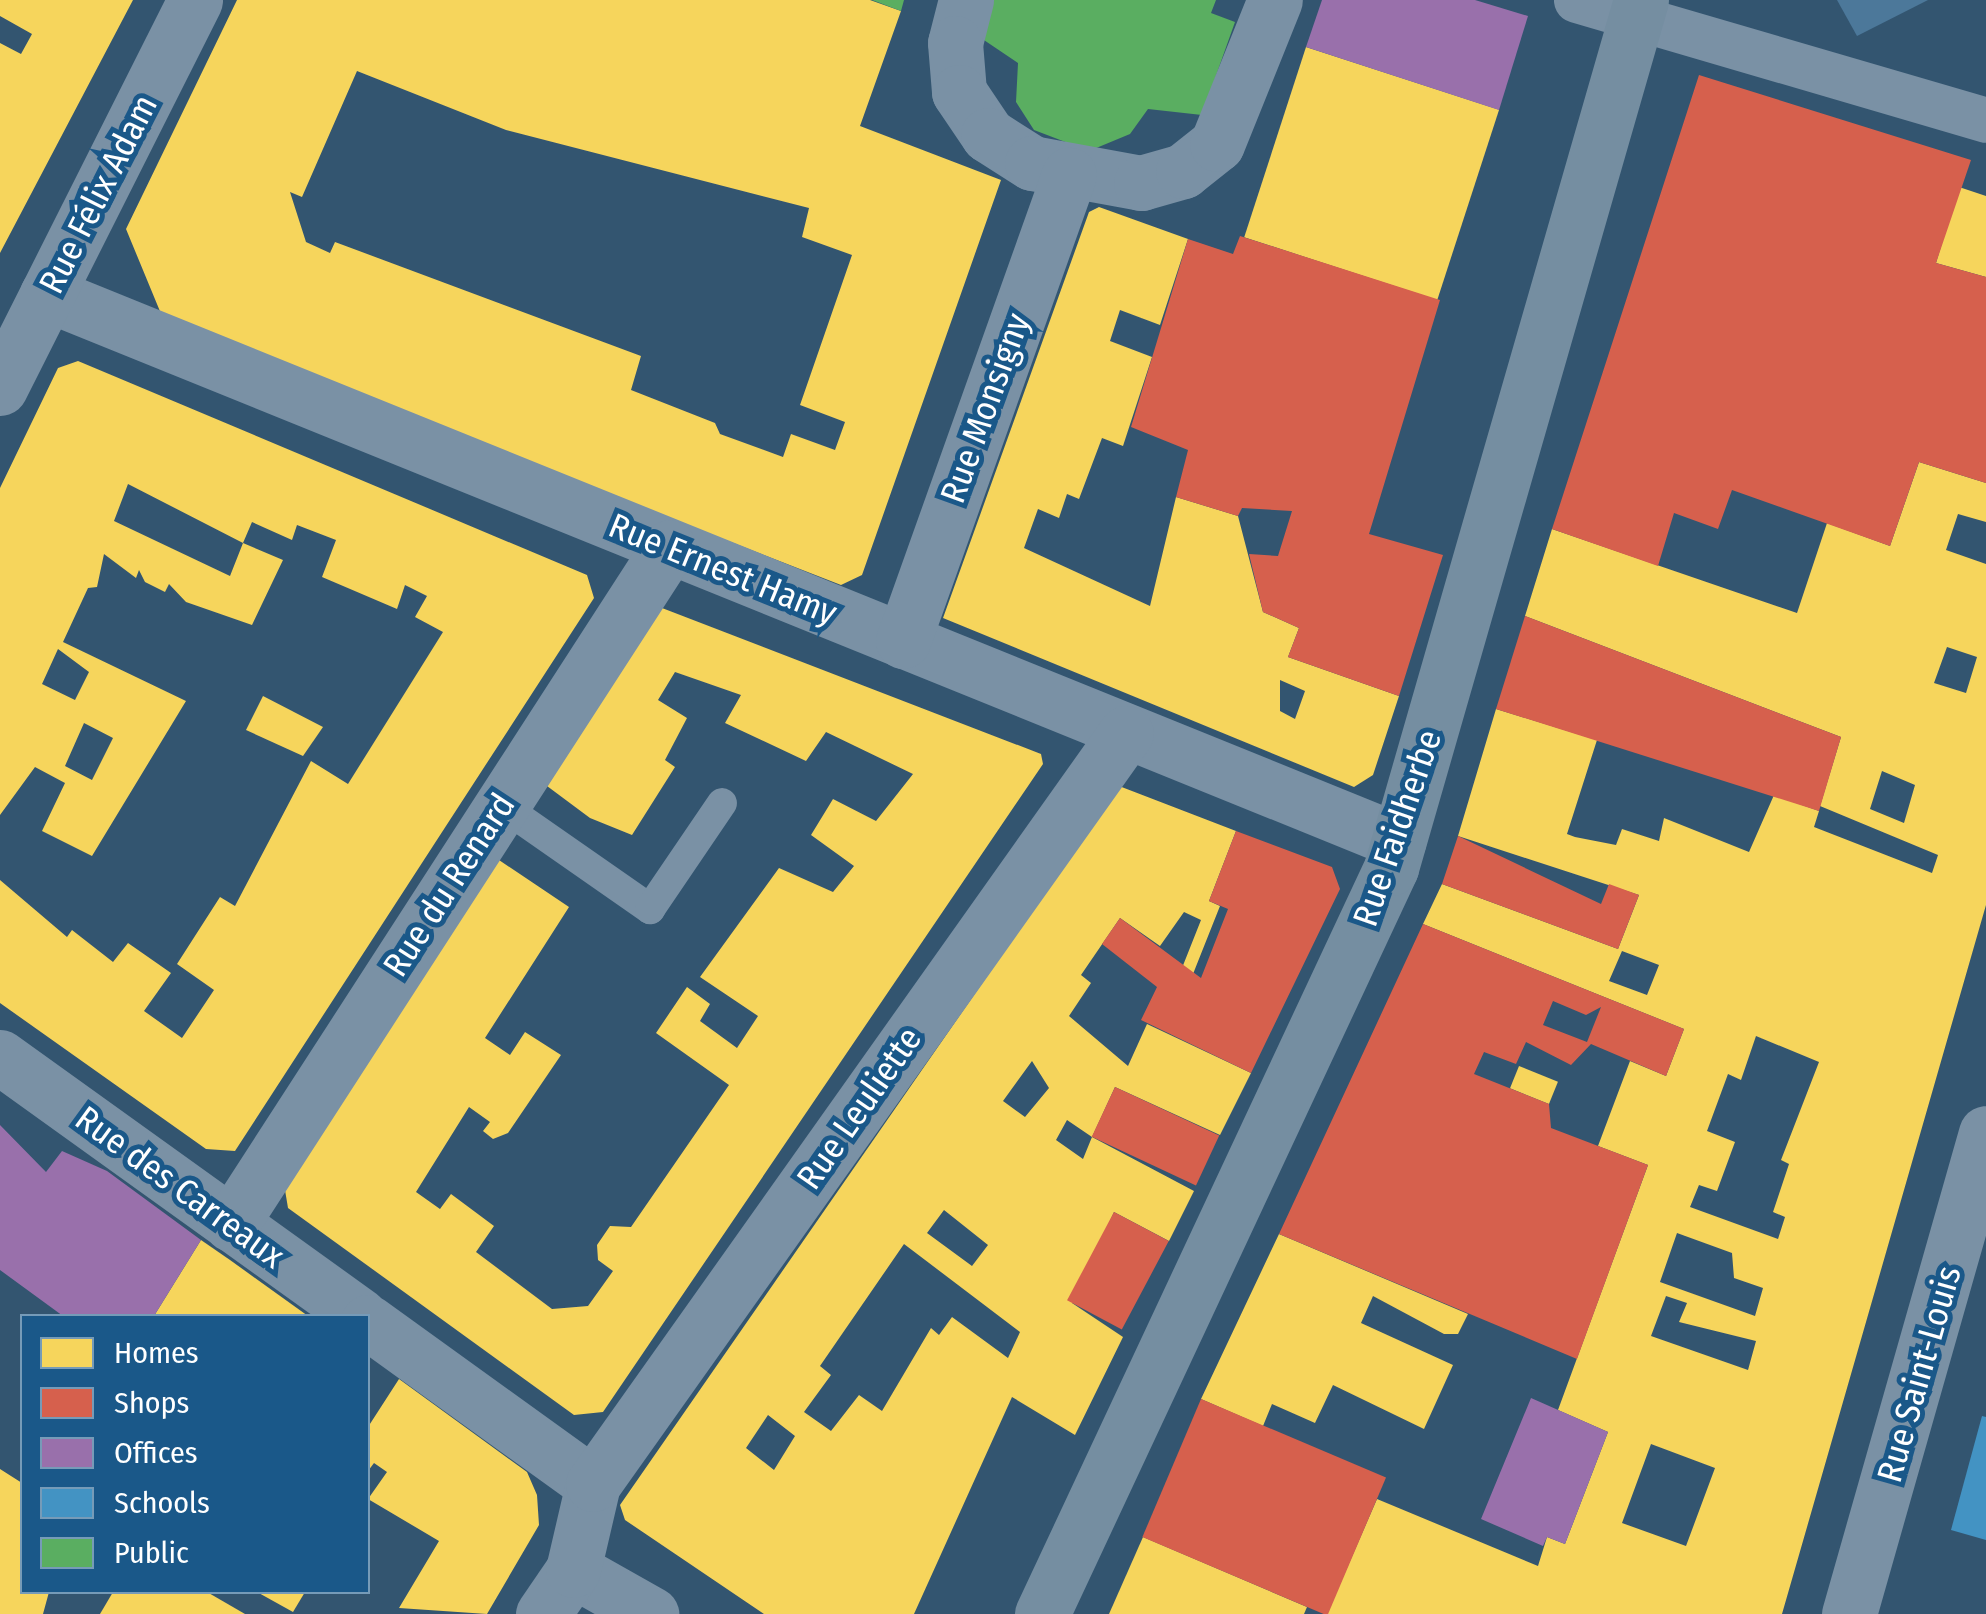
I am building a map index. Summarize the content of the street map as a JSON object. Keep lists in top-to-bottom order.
{
  "streets": {
    "main road": ["Rue Faidherbe"],
    "street": [
      "Rue Félix Adam",
      "Rue Monsigny",
      "Rue Ernest Hamy",
      "Rue du Renard",
      "Rue Leuliette",
      "Rue des Carreaux",
      "Rue Saint-Louis"
    ]
  },
  "crossings": [
    ["Rue Félix Adam", "Rue Ernest Hamy"],
    ["Rue Monsigny", "Rue Ernest Hamy"],
    ["Rue Ernest Hamy", "Rue Faidherbe"],
    ["Rue Ernest Hamy", "Rue du Renard"],
    ["Rue Ernest Hamy", "Rue Leuliette"],
    ["Rue du Renard", "Rue des Carreaux"]
  ],
  "legend": [
    "Homes",
    "Shops",
    "Offices",
    "Schools",
    "Public"
  ]
}
